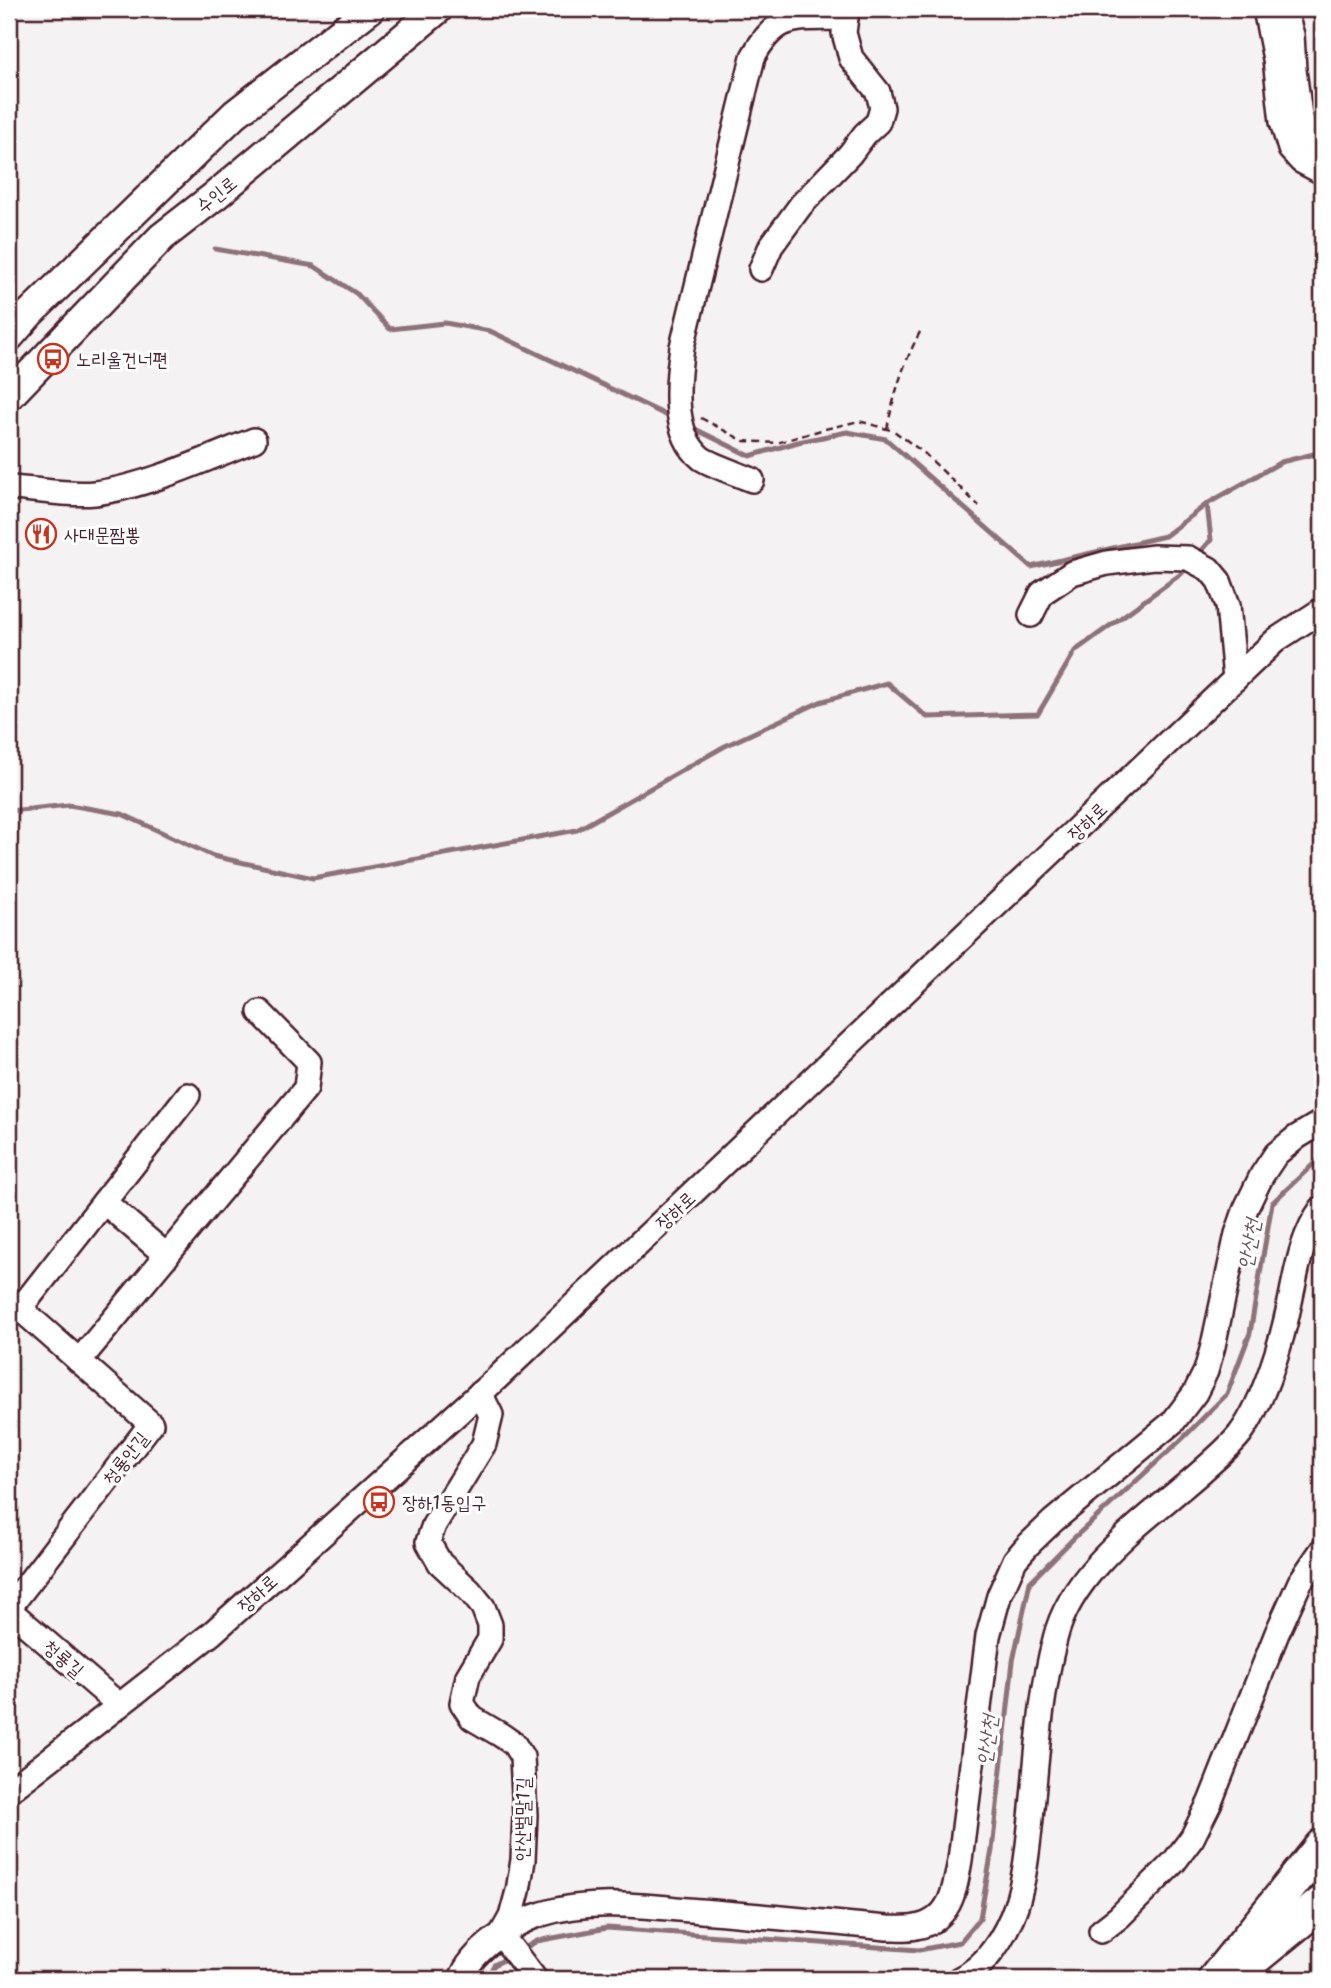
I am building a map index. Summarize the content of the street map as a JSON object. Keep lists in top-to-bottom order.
{
  "streets": {
    "main road": ["수인로"],
    "street": [
      "장하로",
      "청룡안길",
      "청룡길",
      "안산벌말1길"
    ]
  },
  "crossings": [
    ["장하로", "청룡길"],
    ["장하로", "안산벌말1길"],
    ["청룡안길", "청룡길"]
  ],
  "water": ["안산천"],
  "places": {
    "bus stop": ["노리울건너편", "장하1동입구"],
    "restaurant": ["사대문짬뽕"]
  }
}
